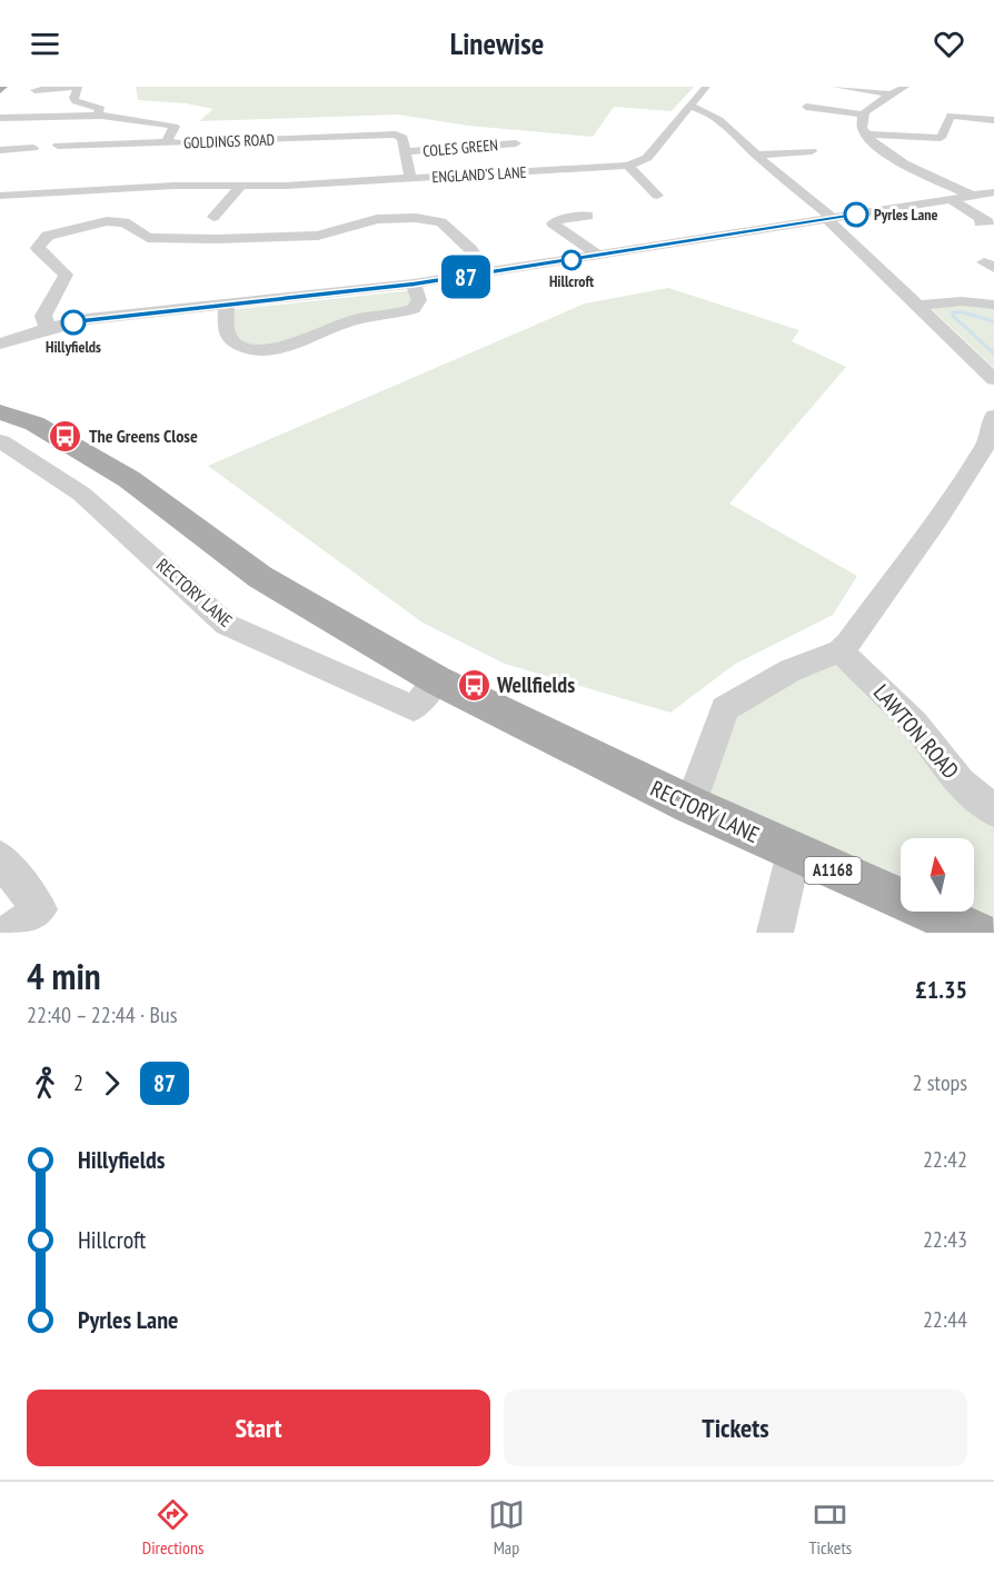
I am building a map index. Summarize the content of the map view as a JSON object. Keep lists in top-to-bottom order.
{
  "streets": {
    "main road": ["RECTORY LANE", "A1168"],
    "street": [
      "GOLDINGS ROAD",
      "COLES GREEN",
      "ENGLAND'S LANE",
      "LAWTON ROAD"
    ]
  },
  "crossings": [
    ["GOLDINGS ROAD", "COLES GREEN"]
  ],
  "places": {
    "other": ["Pyrles Lane", "Hillcroft", "Hillyfields"],
    "bus stop": ["The Greens Close", "Wellfields"]
  },
  "lines": ["bus line 87"],
  "north": "top",
  "page": {
    "header": "Linewise",
    "on_map": "87",
    "heading": ["4 min", "22:40 – 22:44 · Bus", "£1.35"],
    "legs": ["2", "87", "2 stops"],
    "list": [
      {
        "name": "Hillyfields",
        "value": "22:42"
      },
      {
        "name": "Hillcroft",
        "value": "22:43"
      },
      {
        "name": "Pyrles Lane",
        "value": "22:44"
      }
    ],
    "buttons": ["Start", "Tickets"],
    "tabs": ["Directions", "Map", "Tickets"]
  }
}
